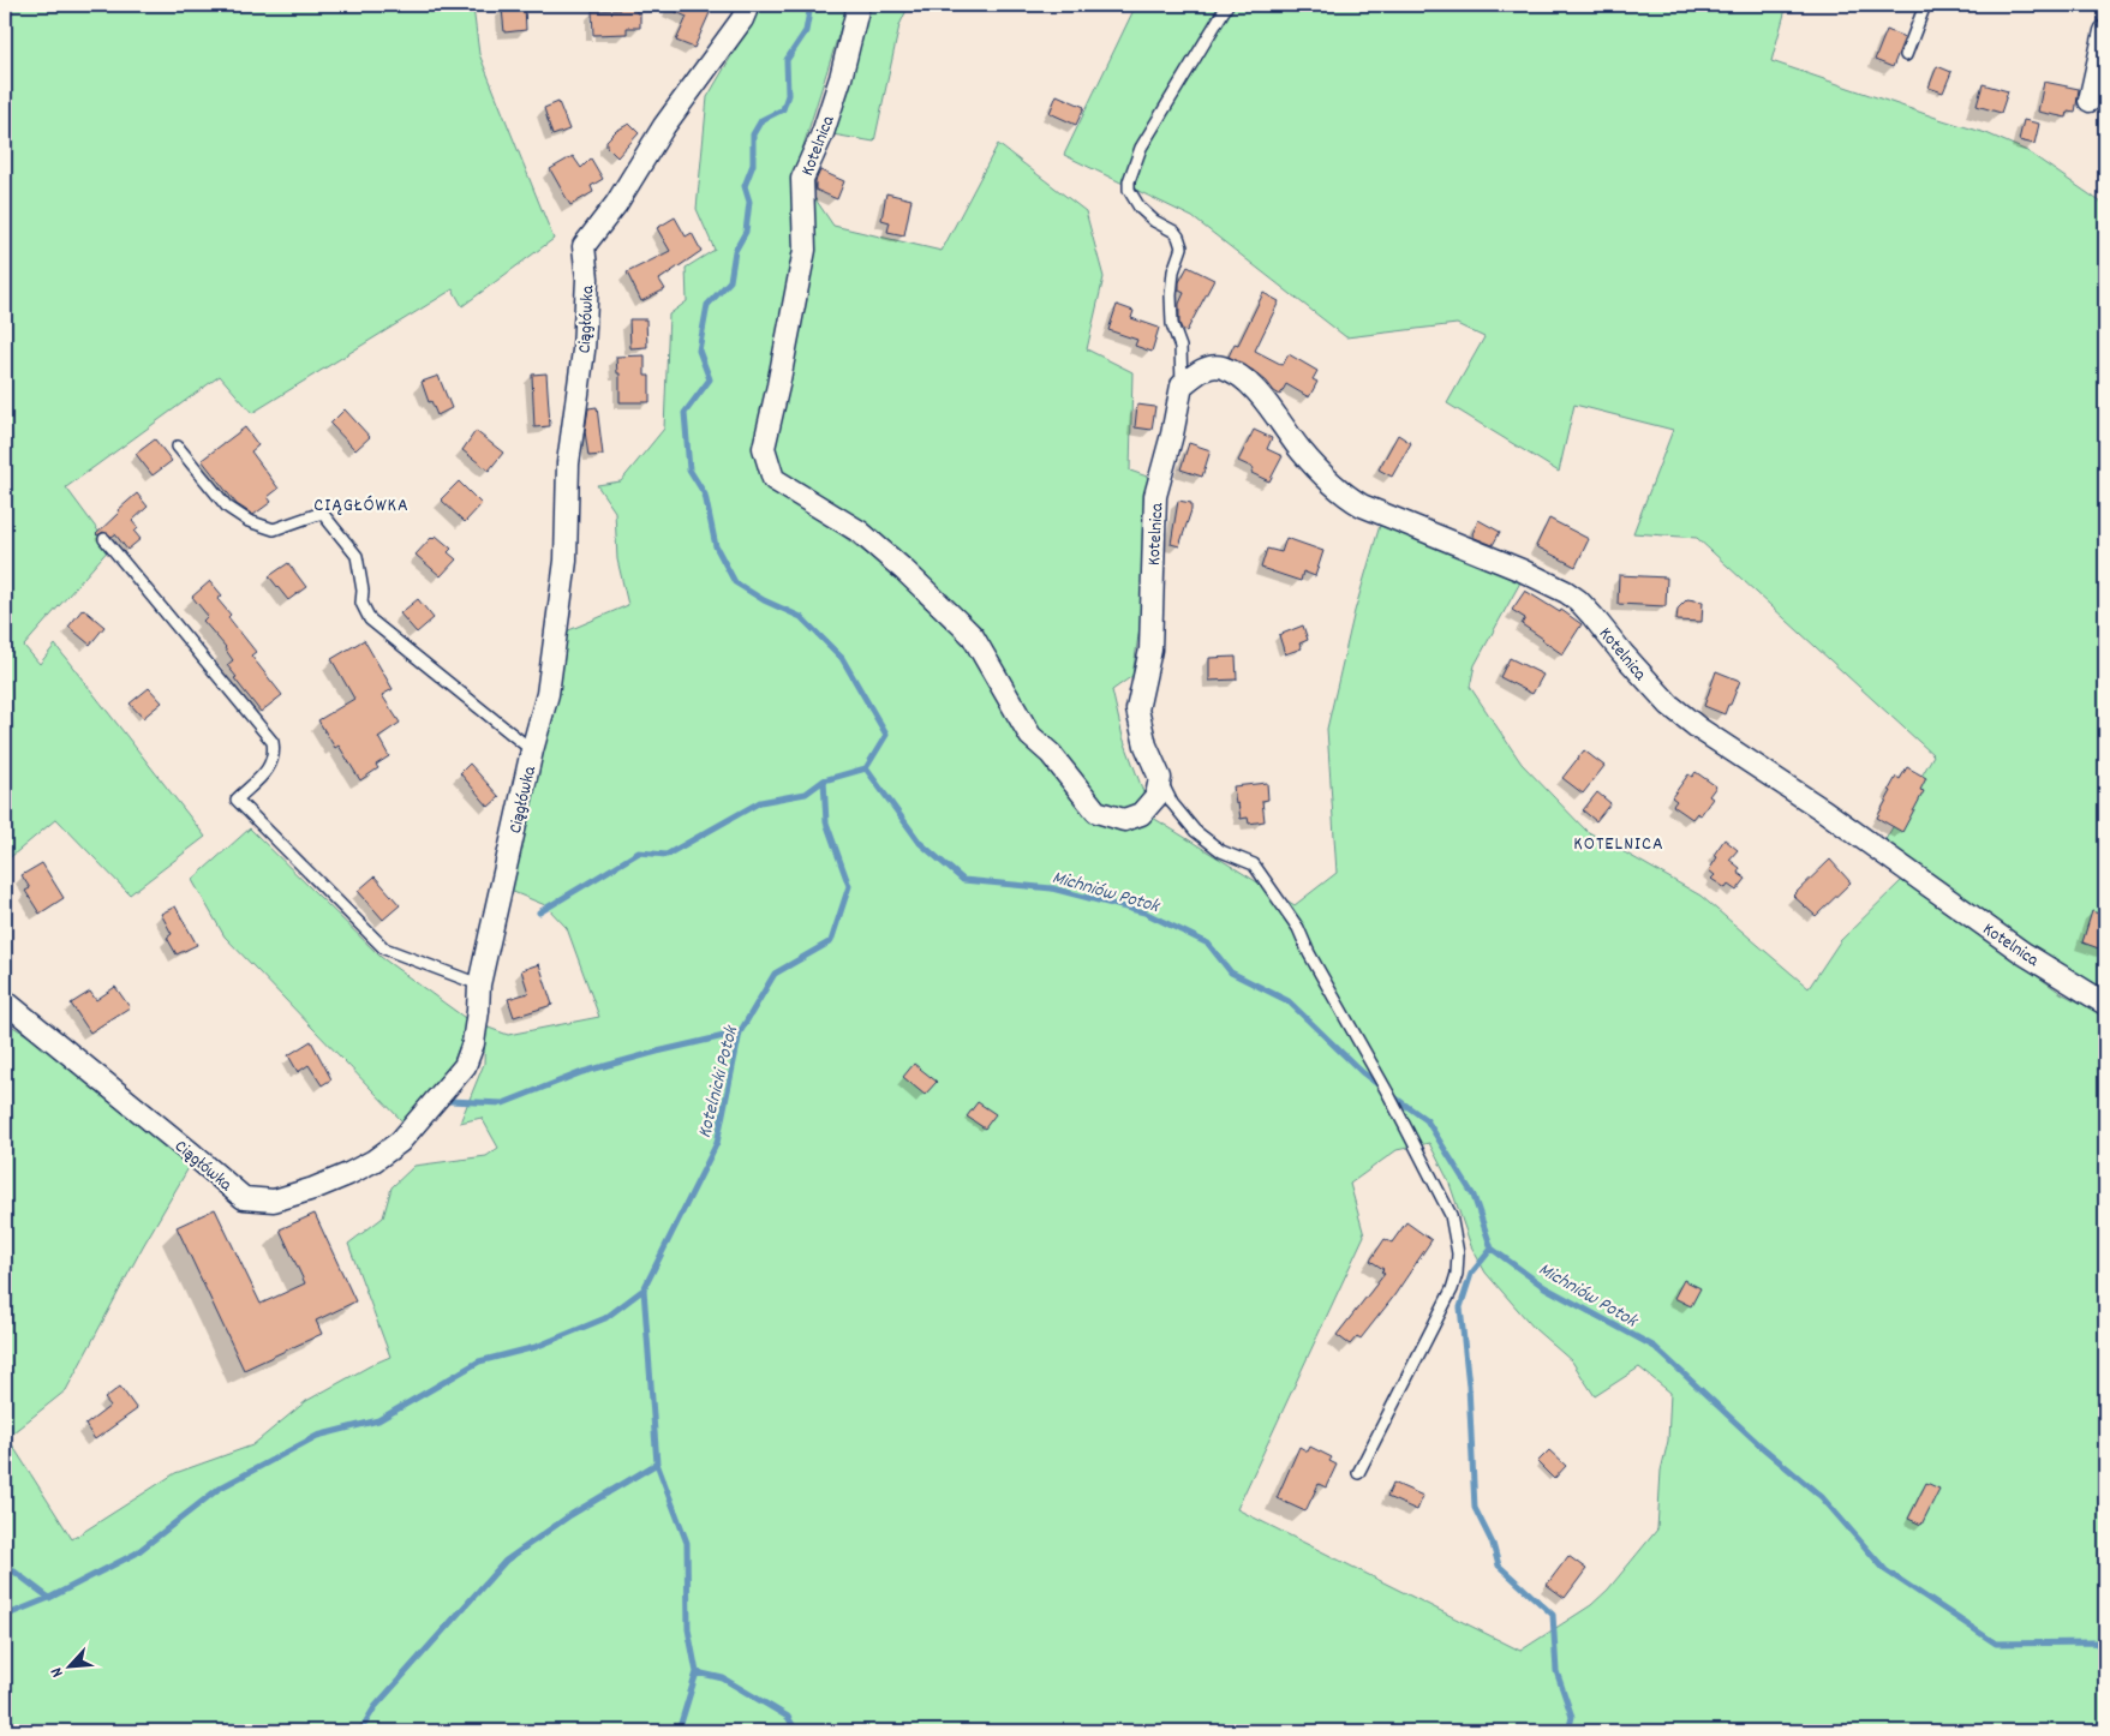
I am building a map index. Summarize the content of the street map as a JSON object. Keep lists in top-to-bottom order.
{
  "streets": {
    "street": ["Kotelnica", "Ciągłówka"]
  },
  "districts": ["CIĄGŁÓWKA", "KOTELNICA"],
  "water": ["Michniów Potok", "Kotelnicki Potok"],
  "north": "bottom left"
}
